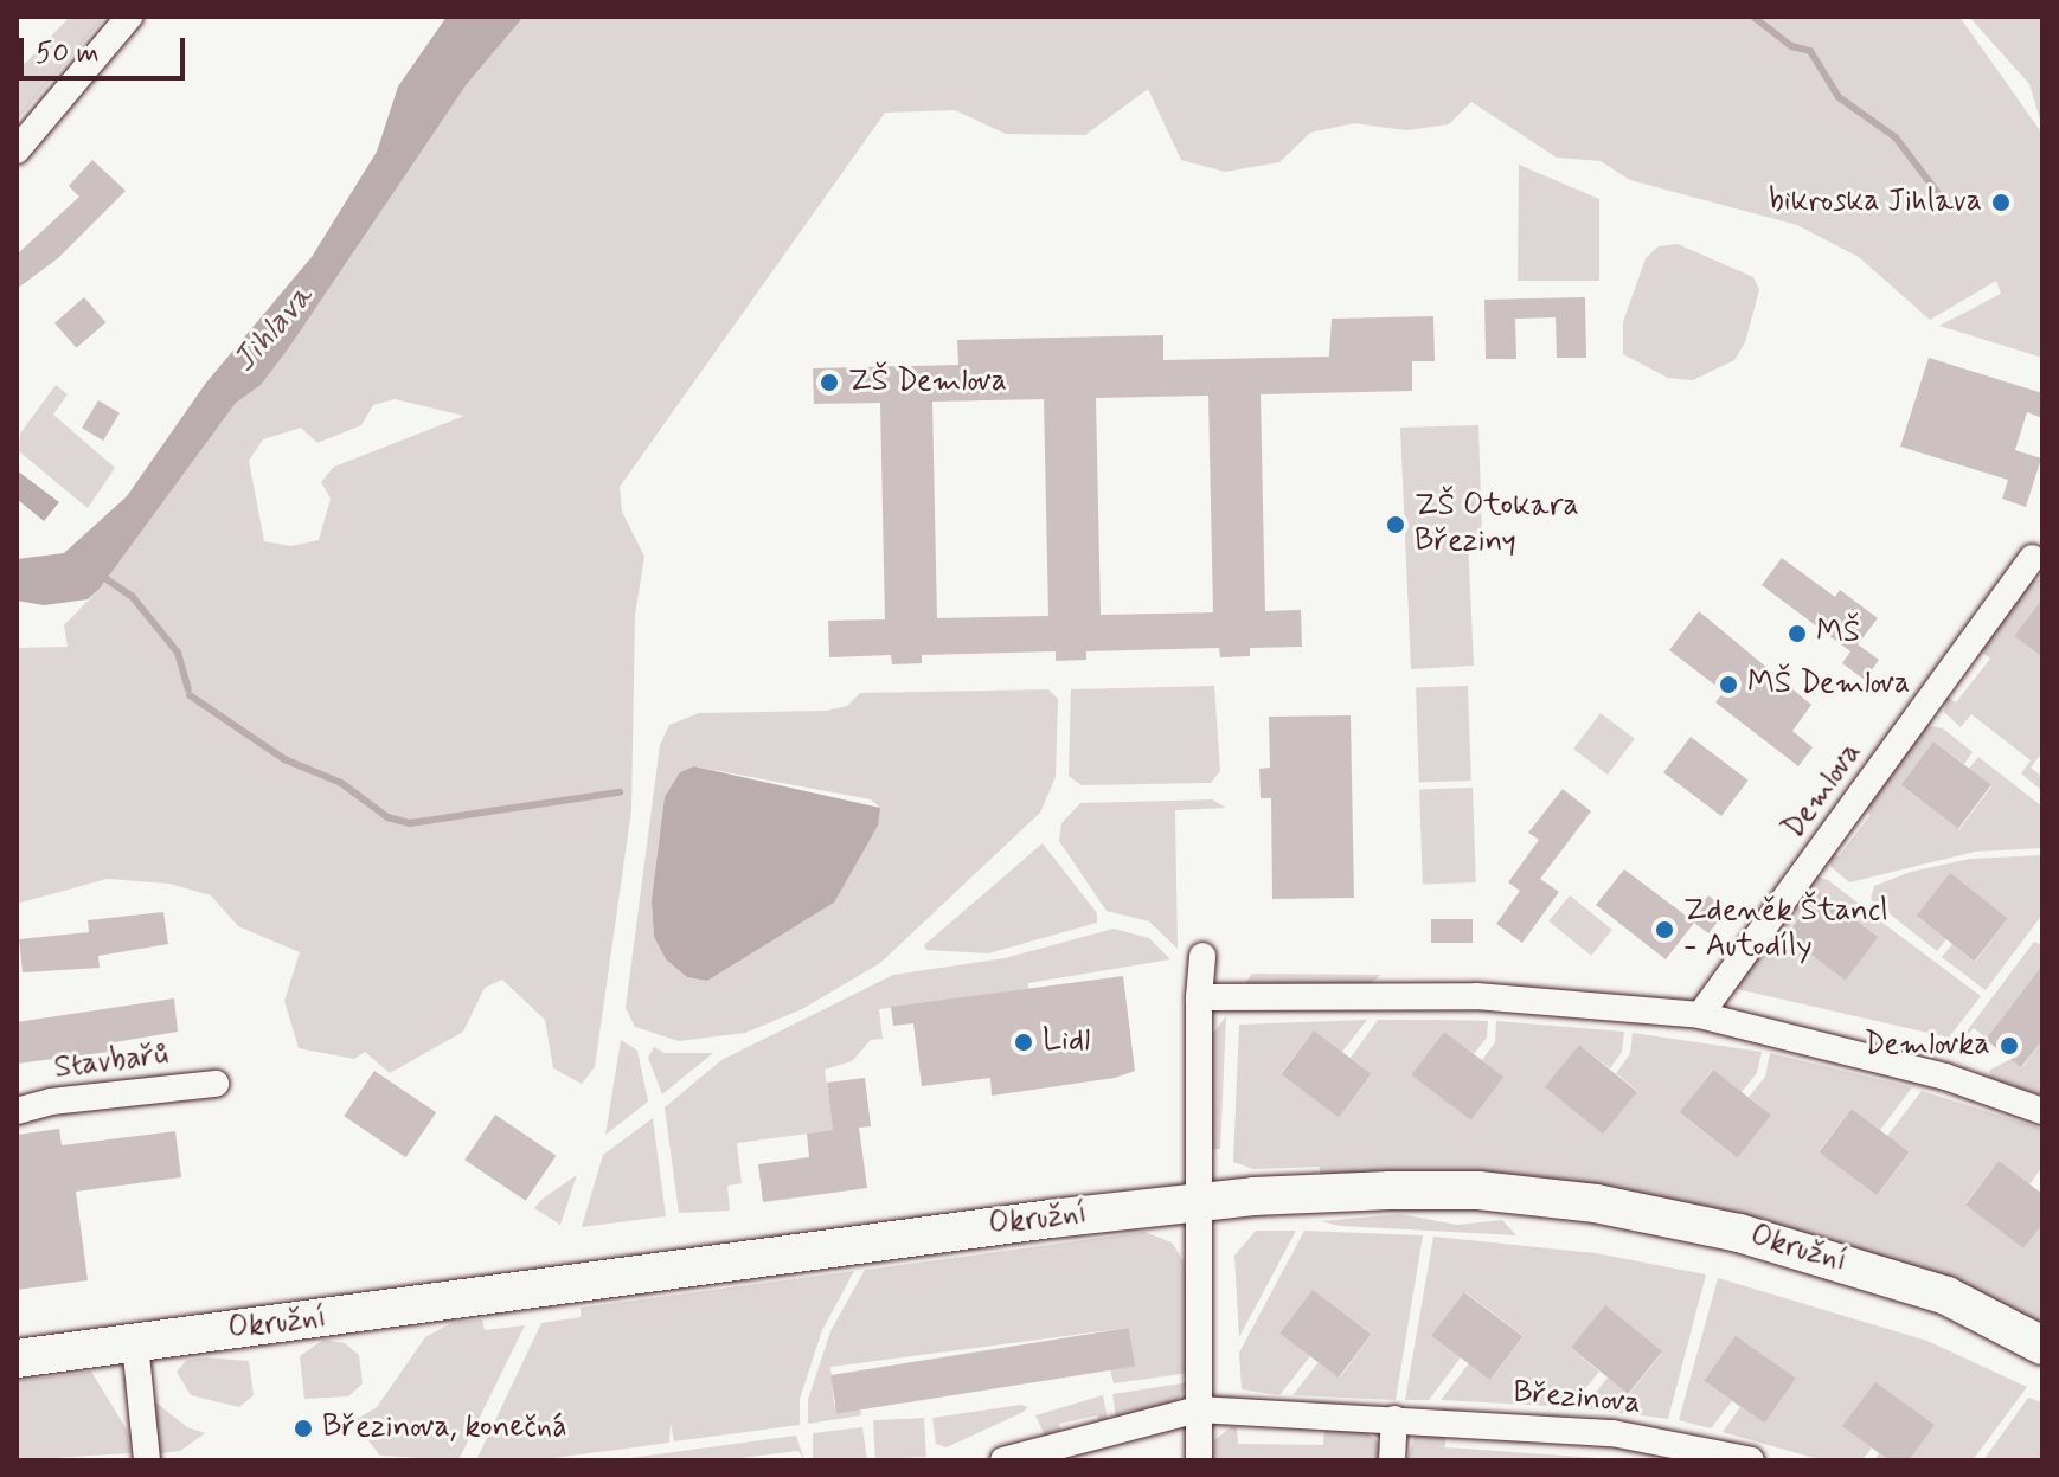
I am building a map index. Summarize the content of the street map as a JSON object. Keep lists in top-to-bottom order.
{
  "streets": {
    "street": [
      "Demlova",
      "Stavbařů",
      "Okružní",
      "Březinova"
    ]
  },
  "water": ["Jihlava"],
  "places": [
    "bikroska Jihlava",
    "ZŠ Demlova",
    "ZŠ Otokara Březiny",
    "MŠ",
    "MŠ Demlova",
    "Zdeněk Štancl - Autodíly",
    "Lidl",
    "Demlovka",
    "Březinova, konečná"
  ],
  "scale_bar": "50 m"
}
